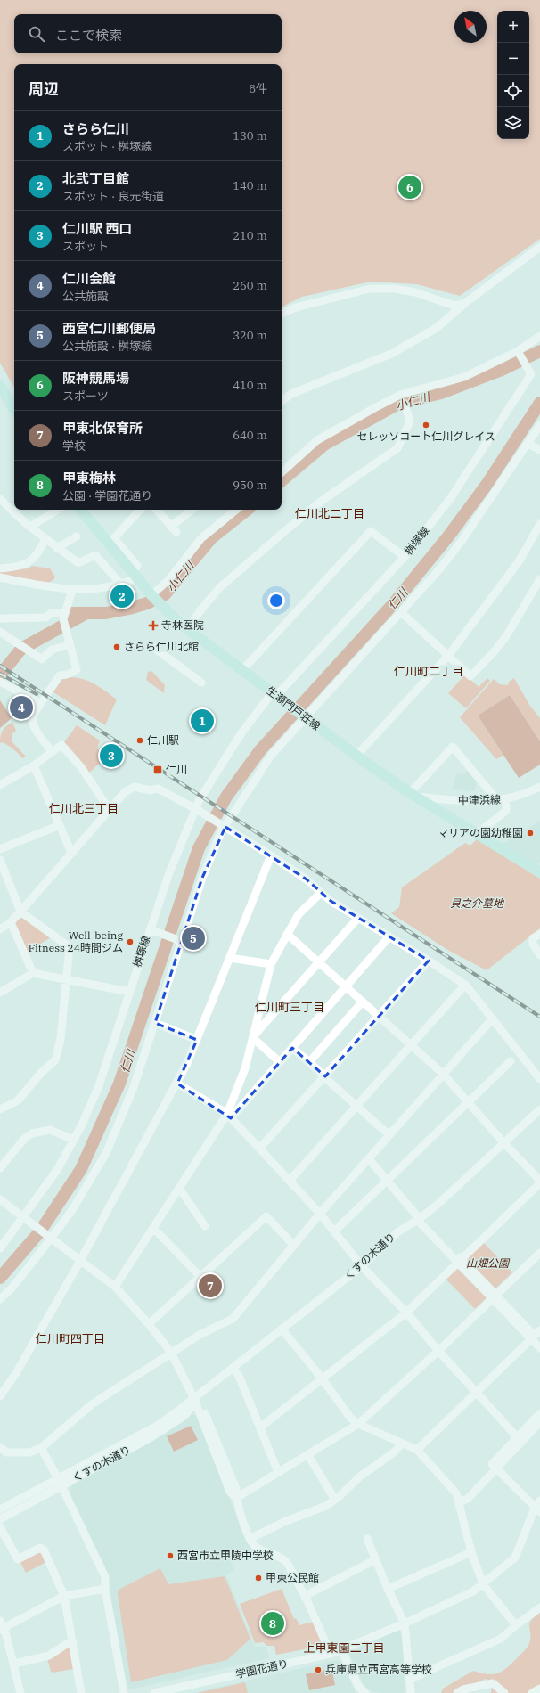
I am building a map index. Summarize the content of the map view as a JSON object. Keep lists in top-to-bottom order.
{
  "streets": {
    "main road": ["生瀬門戸荘線"],
    "street": [
      "桝塚線",
      "中津浜線",
      "くすの木通り",
      "学園花通り"
    ]
  },
  "crossings": [
    ["桝塚線", "生瀬門戸荘線"],
    ["生瀬門戸荘線", "中津浜線"]
  ],
  "districts": [
    "仁川北二丁目",
    "仁川町二丁目",
    "仁川北三丁目",
    "仁川町三丁目",
    "仁川町四丁目",
    "上甲東園二丁目"
  ],
  "water": ["小仁川", "仁川"],
  "parks": ["貝之介墓地", "山畑公園"],
  "places": {
    "other": [
      "セレッソコート仁川グレイス",
      "さらら仁川北館",
      "仁川駅",
      "マリアの園幼稚園",
      "Well-being Fitness 24時間ジム",
      "西宮市立甲陵中学校",
      "甲東公民館",
      "兵庫県立西宮高等学校"
    ],
    "health": ["寺林医院"],
    "transit": ["仁川"]
  },
  "north": "top left",
  "page": {
    "map_buttons": ["+", "−"],
    "search": "ここで検索",
    "heading": ["周辺", "8件"],
    "list": [
      {
        "mark": "1",
        "name": "さらら仁川",
        "note": "スポット · 桝塚線",
        "value": "130 m"
      },
      {
        "mark": "2",
        "name": "北弐丁目館",
        "note": "スポット · 良元街道",
        "value": "140 m"
      },
      {
        "mark": "3",
        "name": "仁川駅 西口",
        "note": "スポット",
        "value": "210 m"
      },
      {
        "mark": "4",
        "name": "仁川会館",
        "note": "公共施設",
        "value": "260 m"
      },
      {
        "mark": "5",
        "name": "西宮仁川郵便局",
        "note": "公共施設 · 桝塚線",
        "value": "320 m"
      },
      {
        "mark": "6",
        "name": "阪神競馬場",
        "note": "スポーツ",
        "value": "410 m"
      },
      {
        "mark": "7",
        "name": "甲東北保育所",
        "note": "学校",
        "value": "640 m"
      },
      {
        "mark": "8",
        "name": "甲東梅林",
        "note": "公園 · 学園花通り",
        "value": "950 m"
      }
    ],
    "pins": [
      "6",
      "2",
      "4",
      "1",
      "3",
      "5",
      "7",
      "8"
    ]
  }
}
